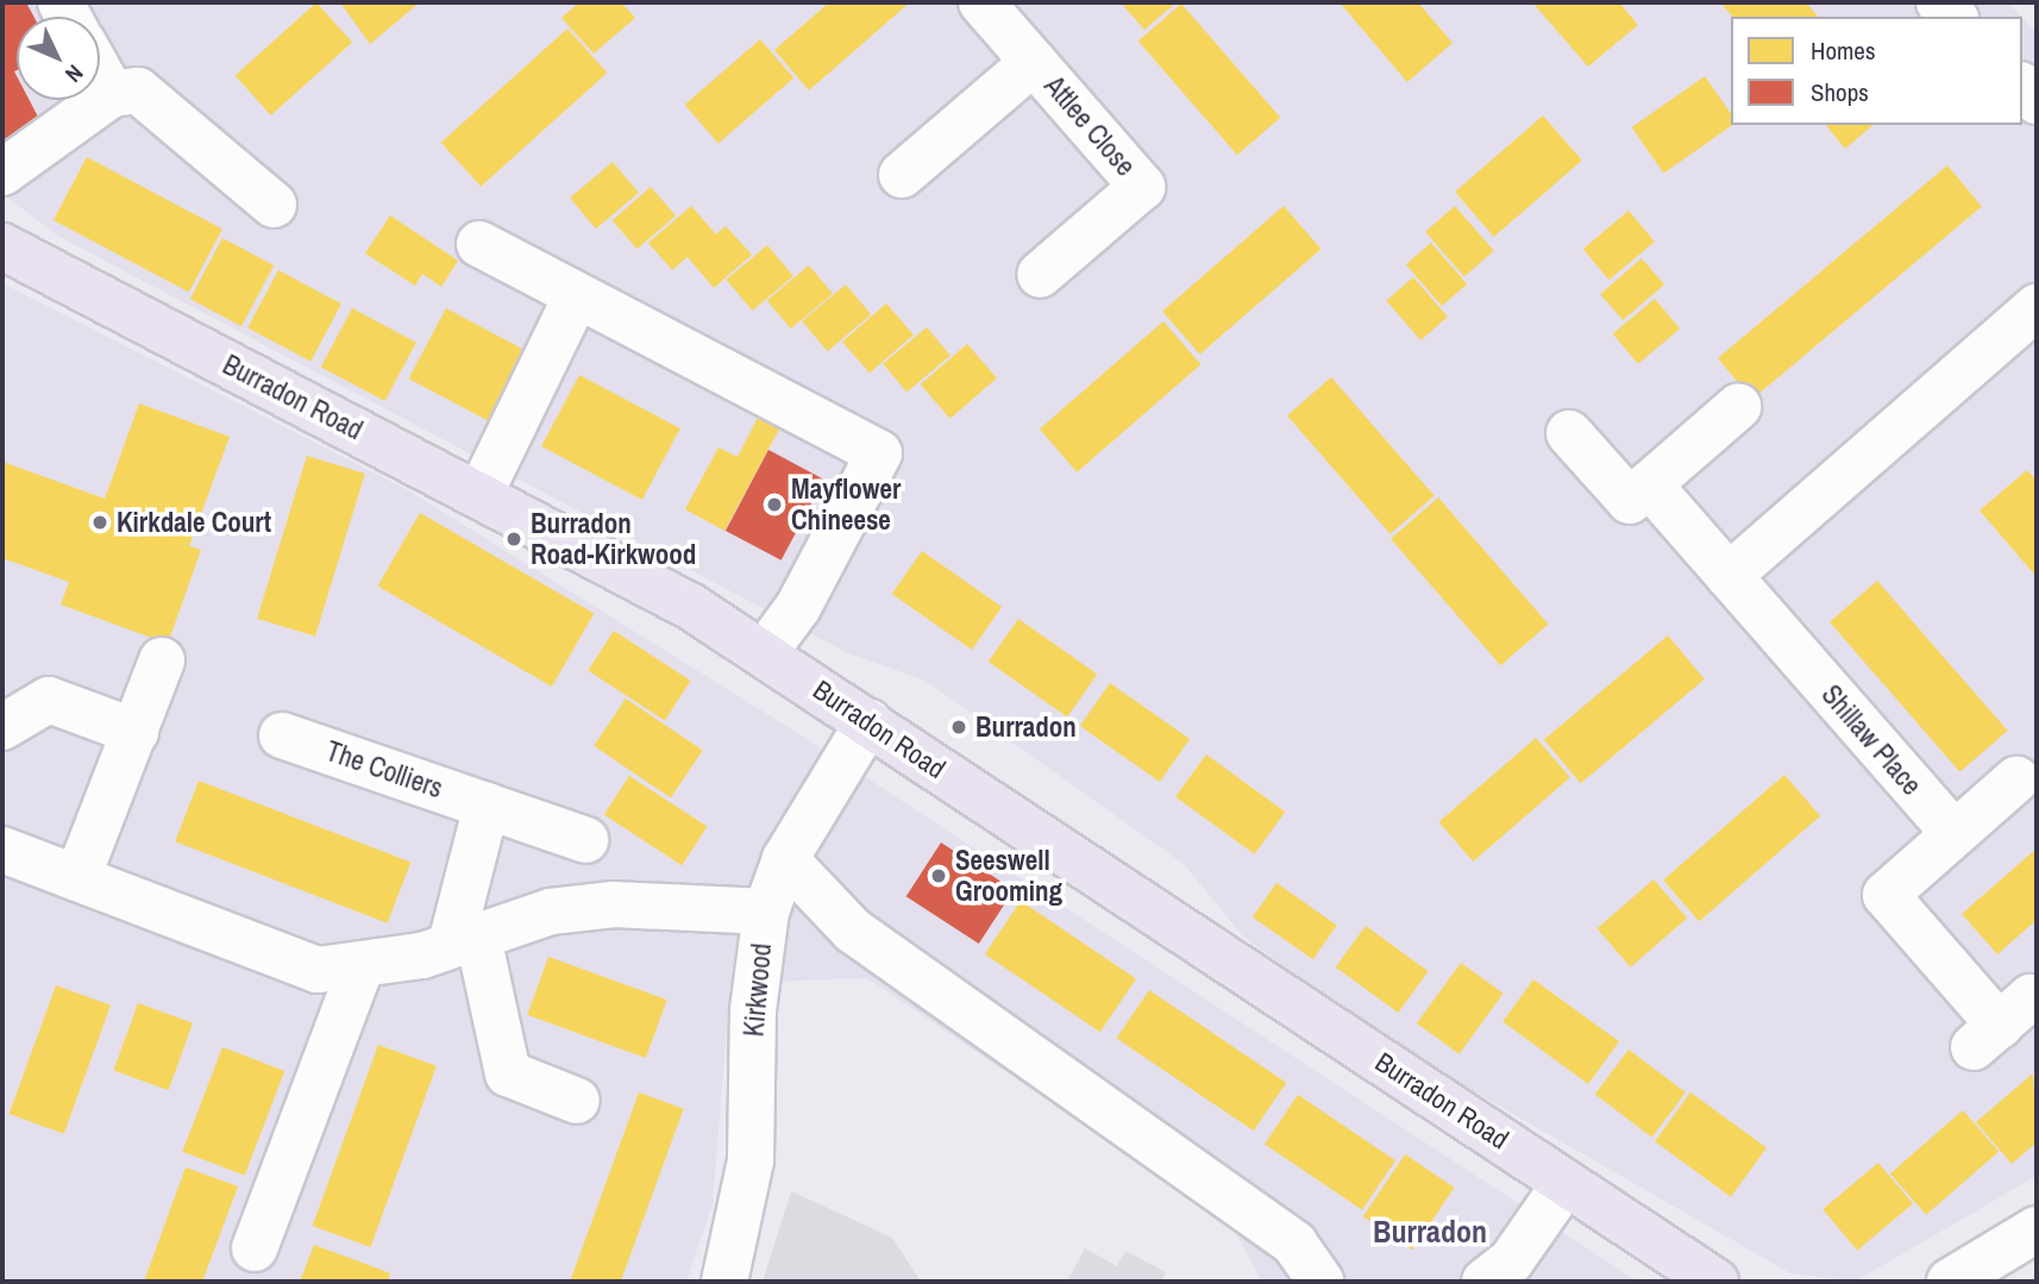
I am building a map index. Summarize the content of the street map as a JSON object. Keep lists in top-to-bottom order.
{
  "streets": {
    "main road": ["Burradon Road"],
    "street": [
      "Attlee Close",
      "Shillaw Place",
      "The Colliers",
      "Kirkwood"
    ]
  },
  "crossings": [
    ["Burradon Road", "Kirkwood"]
  ],
  "districts": ["Burradon"],
  "places": [
    "Mayflower Chineese",
    "Kirkdale Court",
    "Burradon Road-Kirkwood",
    "Burradon",
    "Seeswell Grooming"
  ],
  "legend": ["Homes", "Shops"],
  "north": "bottom right"
}
